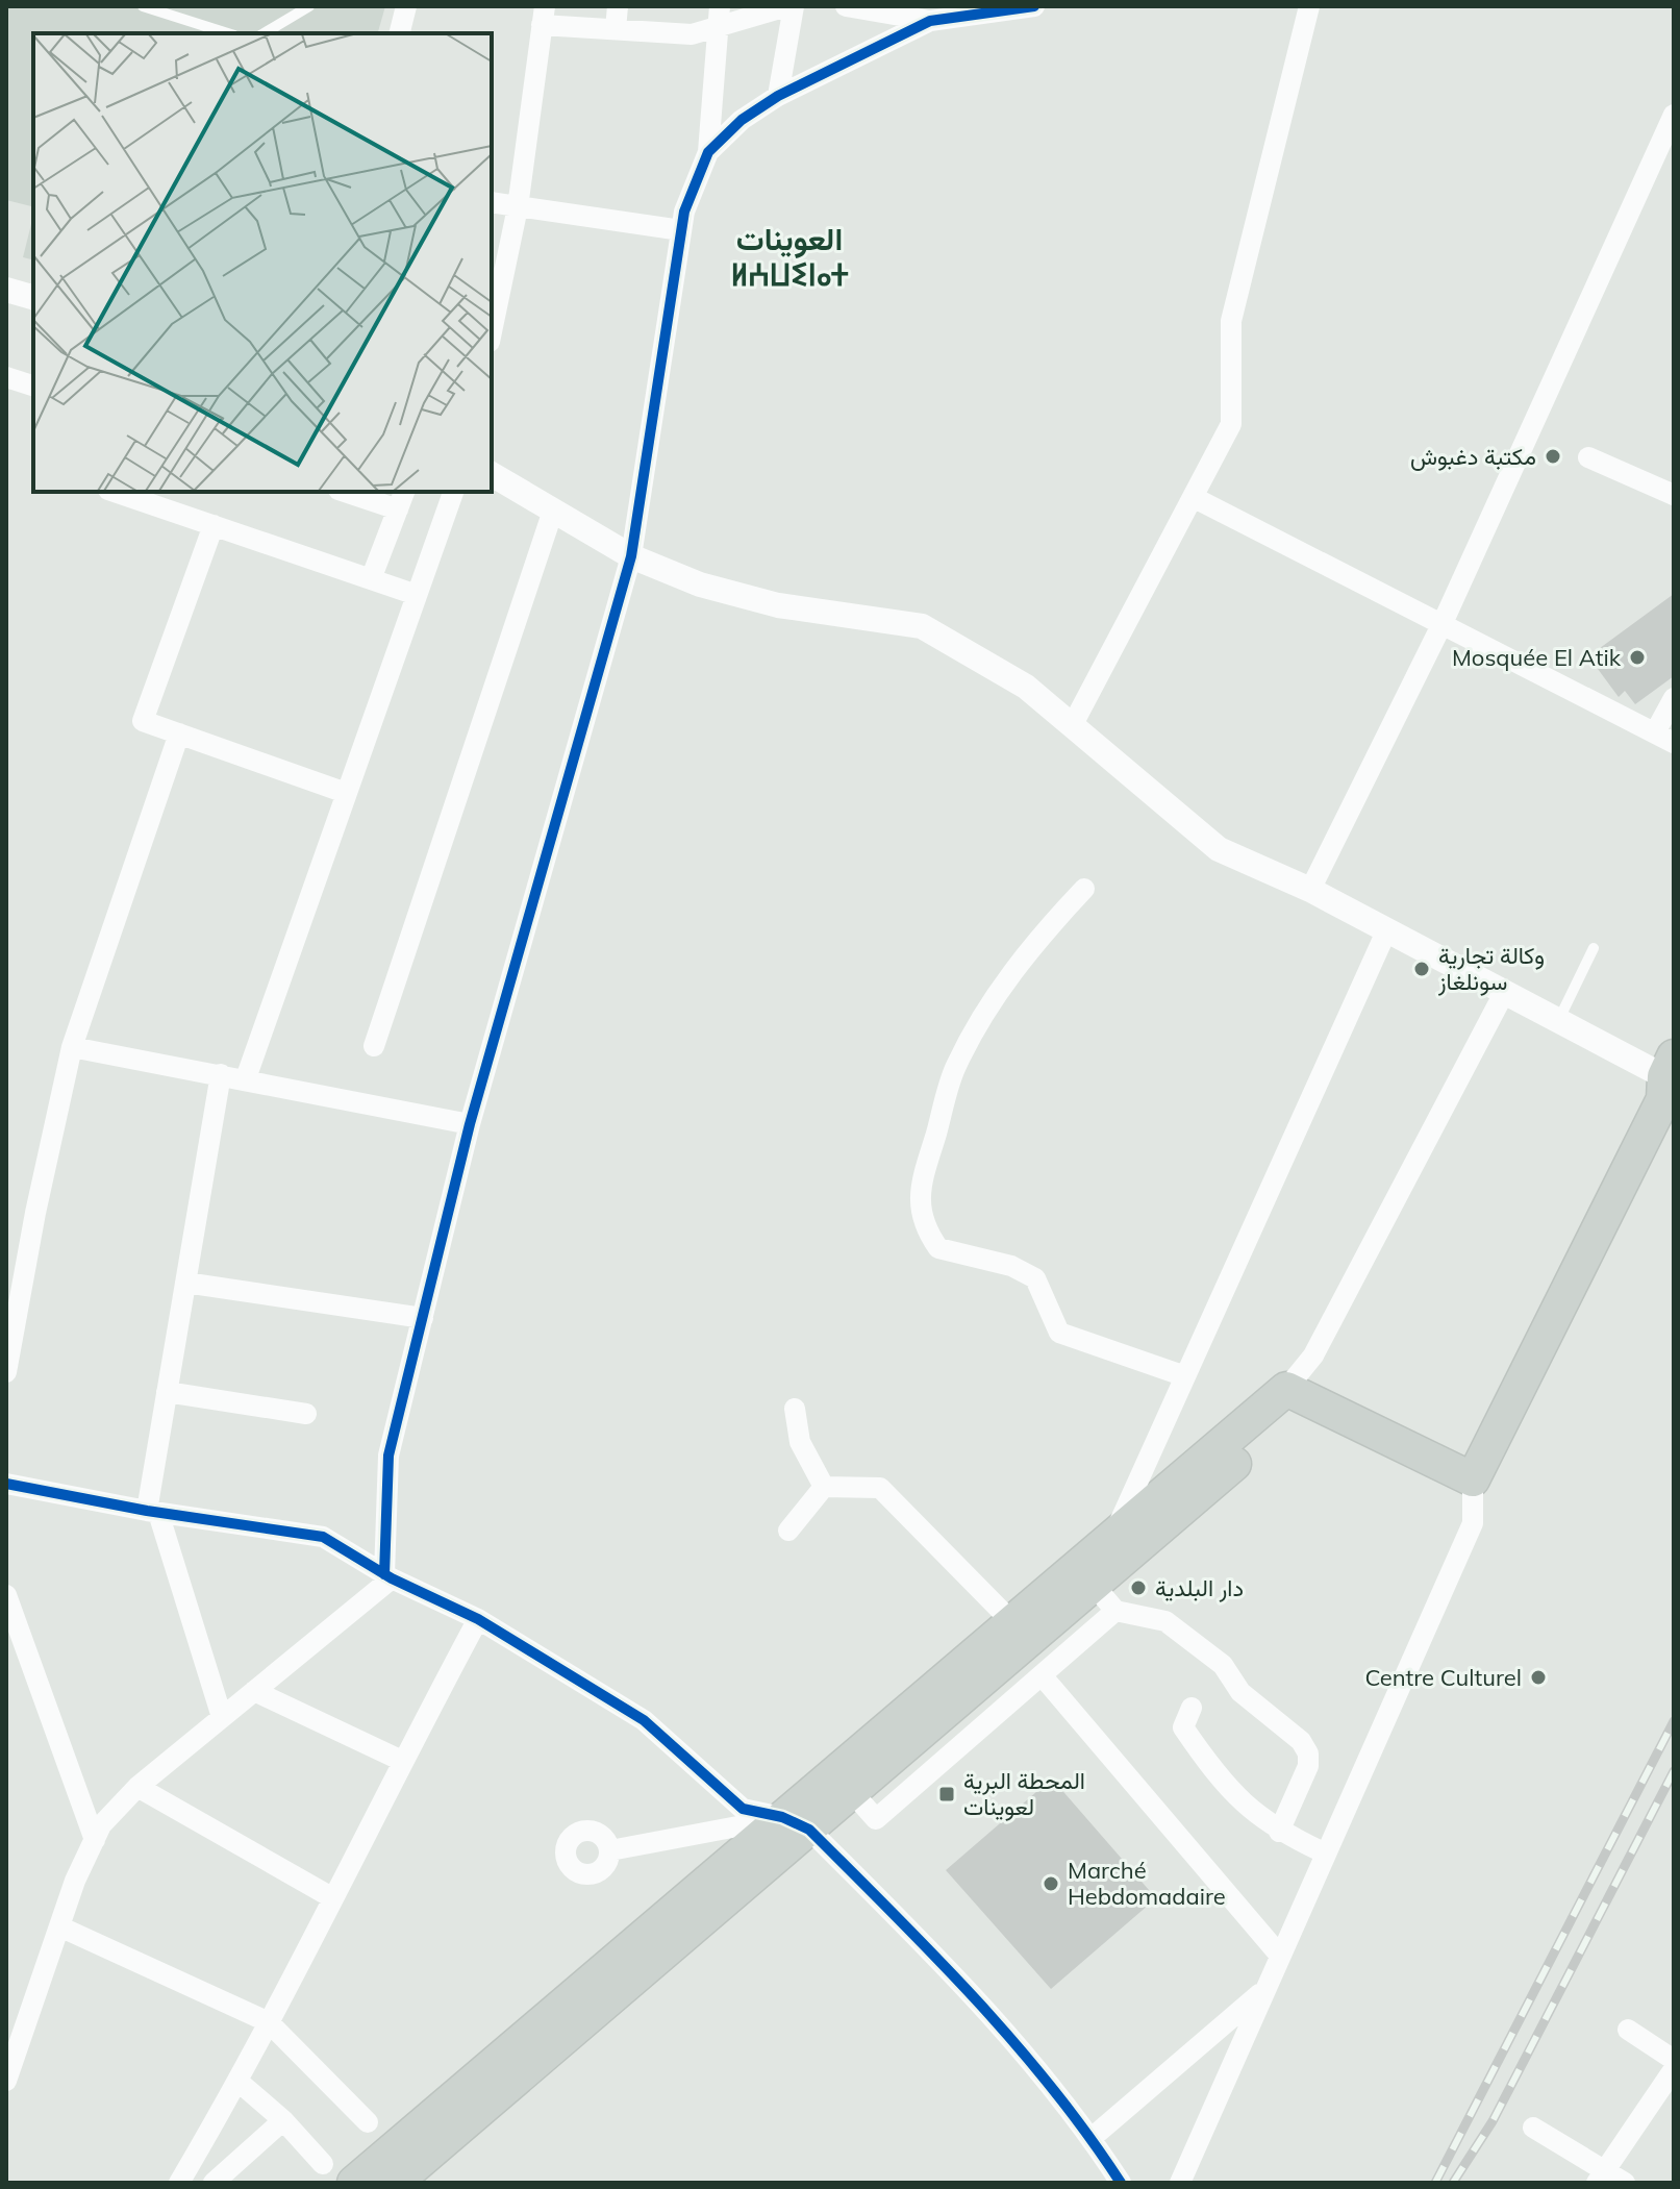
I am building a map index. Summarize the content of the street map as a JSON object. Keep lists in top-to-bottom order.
{
  "districts": ["العوينات ⵍⵄⵡⵉⵏⴰⵜ"],
  "places": {
    "other": [
      "مكتبة دغبوش",
      "Mosquée El Atik",
      "وكالة تجارية سونلغاز",
      "دار البلدية",
      "Centre Culturel",
      "Marché Hebdomadaire"
    ],
    "transit": ["المحطة البرية لعوينات"]
  }
}
